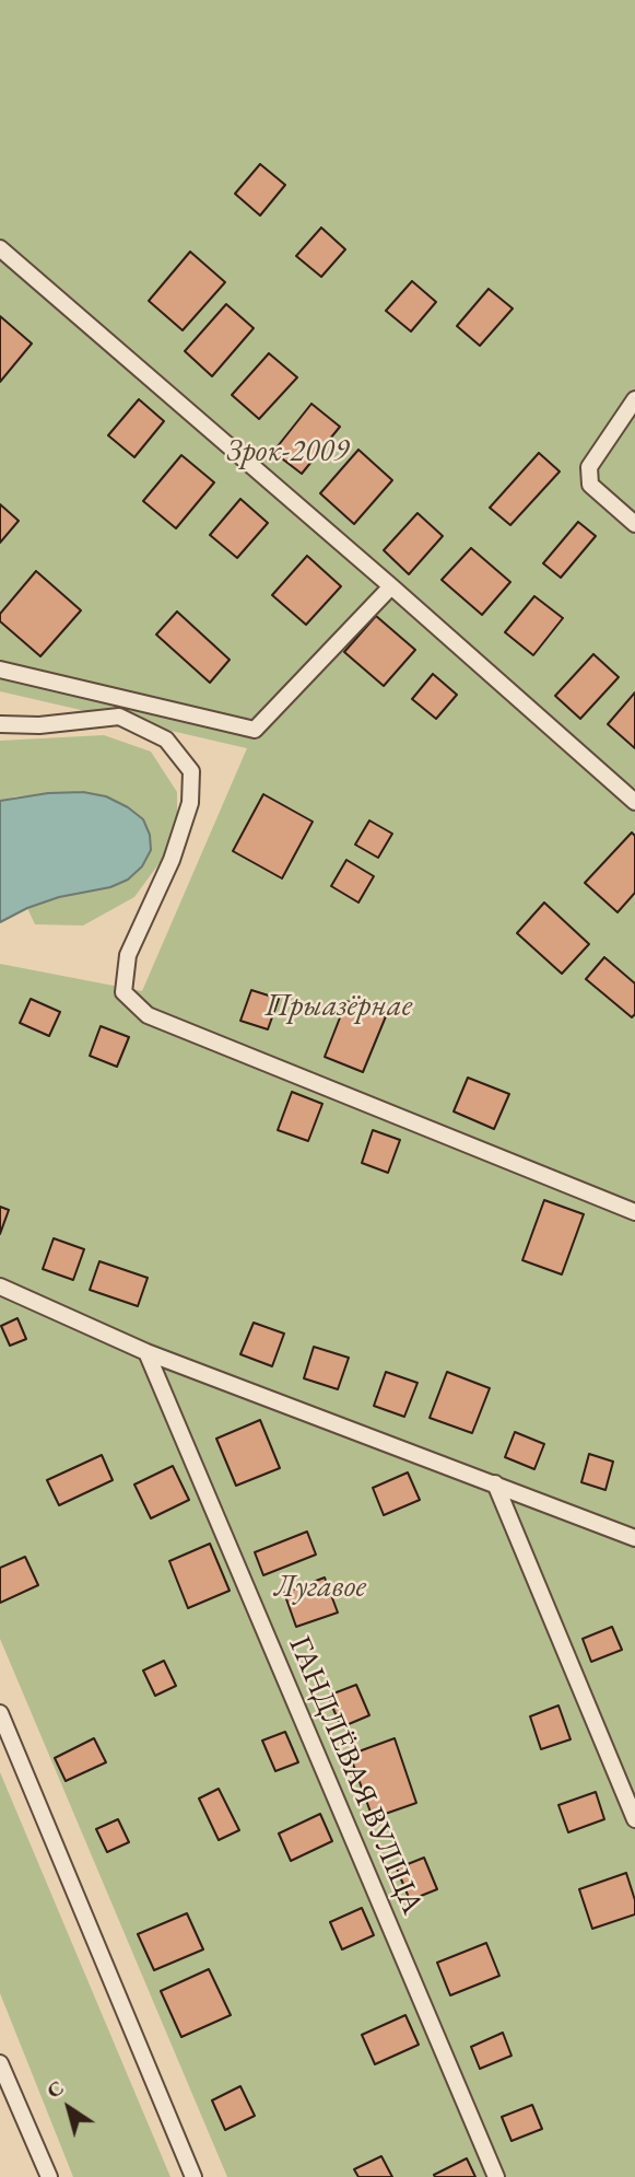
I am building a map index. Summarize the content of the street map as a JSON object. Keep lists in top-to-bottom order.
{
  "streets": {
    "lane": ["ГАНДЛЁВАЯ ВУЛІЦА"]
  },
  "parks": ["Зрок-2009", "Прыазёрнае", "Лугавое"],
  "north": "top left"
}
